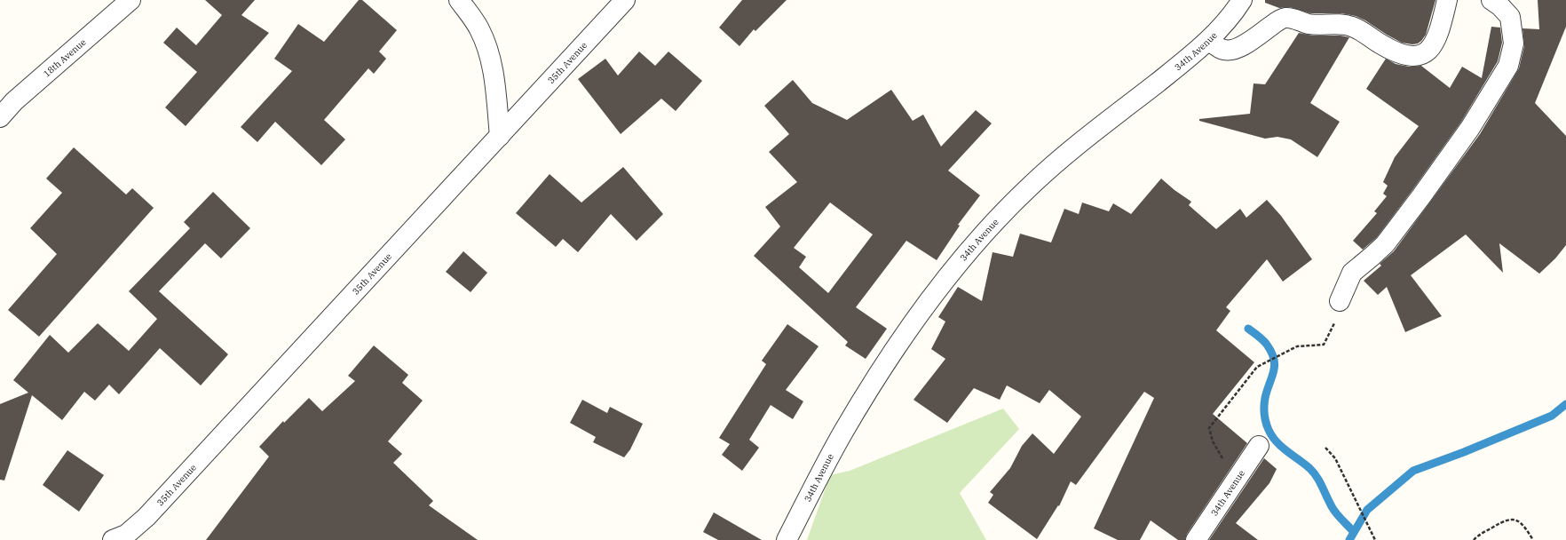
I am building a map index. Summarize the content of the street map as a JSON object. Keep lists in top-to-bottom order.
{
  "streets": {
    "street": ["34th Avenue", "18th Avenue", "35th Avenue"]
  }
}
